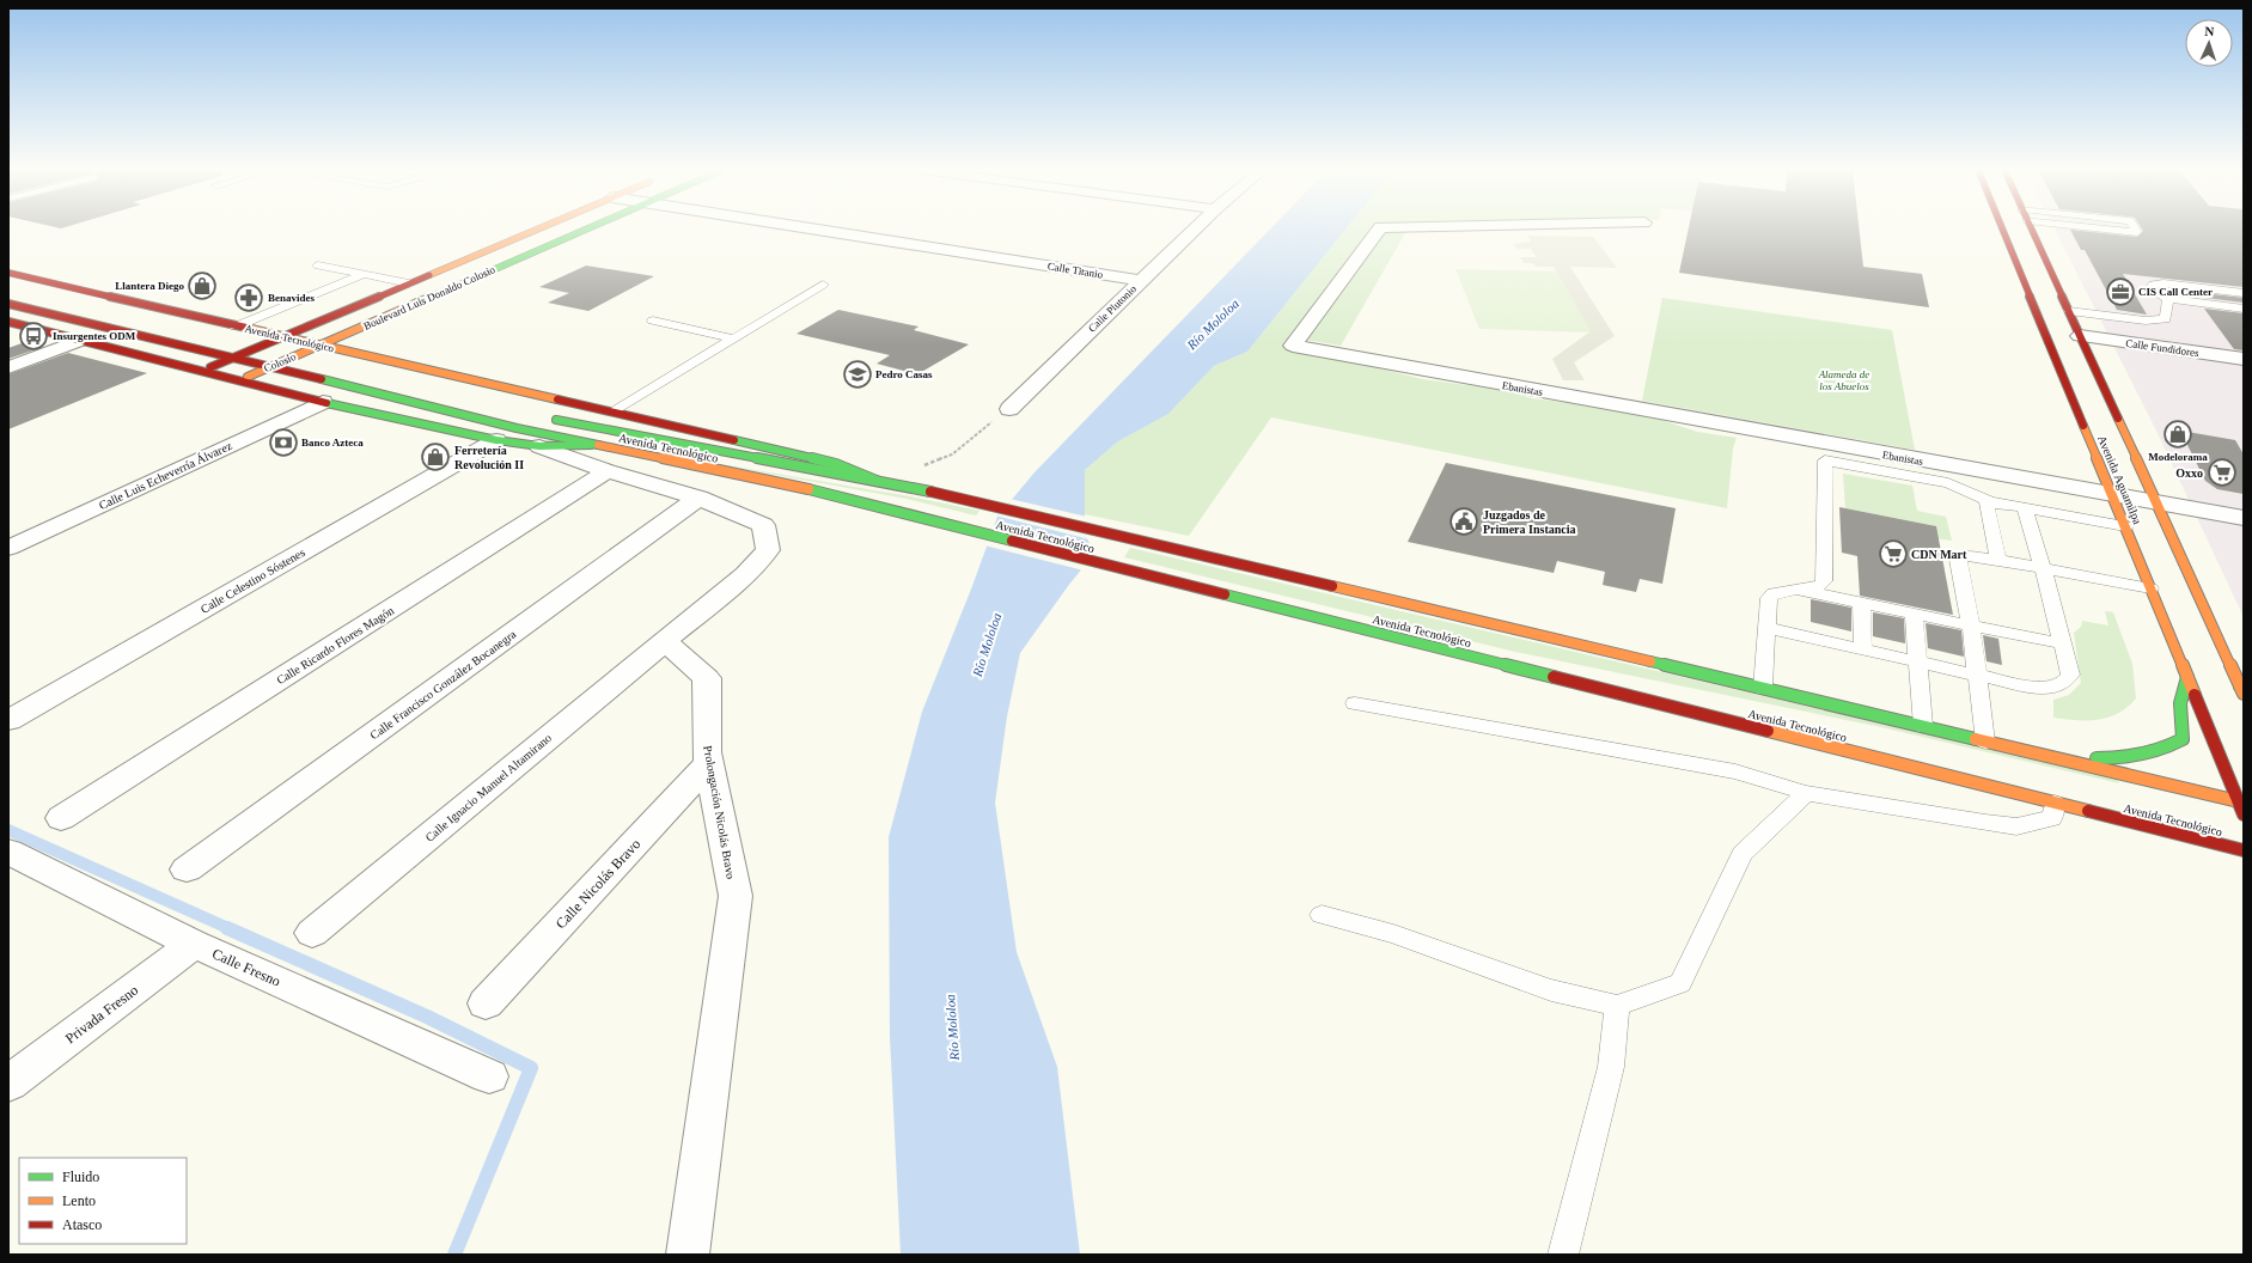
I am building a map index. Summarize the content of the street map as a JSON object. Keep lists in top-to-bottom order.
{
  "streets": {
    "main road": [
      "Boulevard Luis Donaldo Colosio",
      "Avenida Tecnológico",
      "Colosio",
      "Avenida Aguamilpa"
    ],
    "street": [
      "Calle Titanio",
      "Calle Plutonio",
      "Calle Fundidores",
      "Ebanistas",
      "Calle Luis Echeverría Álvarez",
      "Calle Celestino Sóstenes",
      "Calle Ricardo Flores Magón",
      "Calle Francisco González Bocanegra",
      "Calle Ignacio Manuel Altamirano",
      "Prolongación Nicolás Bravo",
      "Calle Nicolás Bravo",
      "Calle Fresno",
      "Privada Fresno"
    ]
  },
  "crossings": [
    ["Calle Titanio", "Calle Plutonio"],
    ["Boulevard Luis Donaldo Colosio", "Avenida Tecnológico"],
    ["Boulevard Luis Donaldo Colosio", "Colosio"],
    ["Avenida Tecnológico", "Colosio"],
    ["Avenida Tecnológico", "Calle Luis Echeverría Álvarez"],
    ["Avenida Tecnológico", "Avenida Aguamilpa"],
    ["Avenida Tecnológico", "Calle Celestino Sóstenes"],
    ["Calle Fundidores", "Avenida Aguamilpa"],
    ["Ebanistas", "Avenida Aguamilpa"],
    ["Calle Ignacio Manuel Altamirano", "Prolongación Nicolás Bravo"],
    ["Prolongación Nicolás Bravo", "Calle Nicolás Bravo"],
    ["Calle Fresno", "Privada Fresno"]
  ],
  "water": ["Río Mololoa"],
  "parks": ["Alameda de los Abuelos"],
  "places": {
    "shop": ["Llantera Diego", "Modelorama", "Ferretería Revolución II"],
    "office": ["CIS Call Center"],
    "pharmacy": ["Benavides"],
    "bus stop": ["Insurgentes ODM"],
    "school or university": ["Pedro Casas"],
    "bank": ["Banco Azteca"],
    "supermarket": ["Oxxo", "CDN Mart"],
    "public building": ["Juzgados de Primera Instancia"]
  },
  "legend": ["Fluido", "Lento", "Atasco"],
  "north": "top"
}
